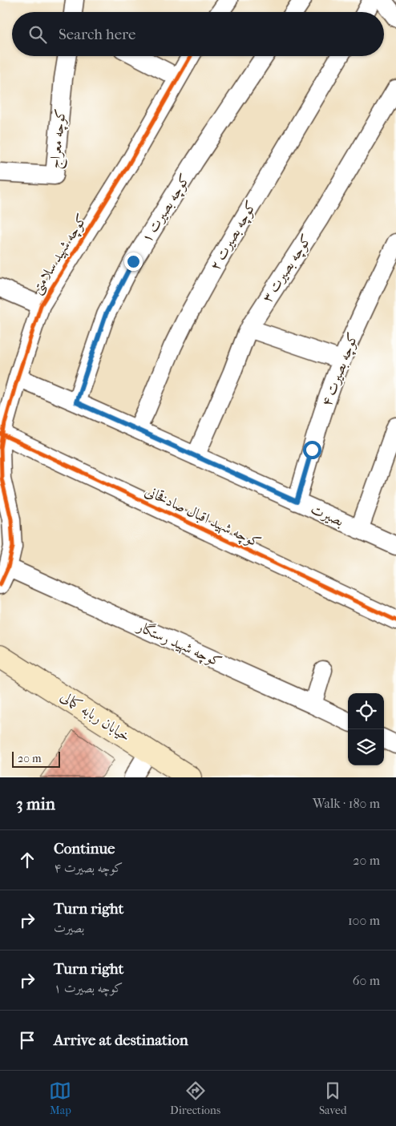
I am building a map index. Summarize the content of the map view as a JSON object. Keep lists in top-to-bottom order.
{
  "streets": {
    "main road": ["خیابان ربابه کمالی"],
    "street": [
      "کوچه معراج",
      "کوچه بصیرت ۱",
      "کوچه بصیرت ۲",
      "کوچه شهید سلامتی",
      "کوچه بصیرت ۳",
      "کوچه بصیرت ۴",
      "بصیرت",
      "کوچه شهید اقبال صادقخانی",
      "کوچه شهید رستگار"
    ]
  },
  "crossings": [
    ["کوچه بصیرت ۱", "بصیرت"],
    ["کوچه بصیرت ۲", "بصیرت"],
    ["کوچه شهید سلامتی", "بصیرت"],
    ["کوچه شهید سلامتی", "کوچه شهید اقبال صادقخانی"],
    ["کوچه شهید سلامتی", "کوچه شهید رستگار"],
    ["کوچه بصیرت ۳", "بصیرت"],
    ["کوچه بصیرت ۴", "بصیرت"]
  ],
  "scale_bar": "20 m",
  "page": {
    "search": "Search here",
    "scale": "20 m",
    "heading": ["3 min", "Walk · 180 m"],
    "list": [
      ["Continue", "کوچه بصیرت ۴", "20 m"],
      ["Turn right", "بصیرت", "100 m"],
      ["Turn right", "کوچه بصیرت ۱", "60 m"],
      "Arrive at destination"
    ],
    "nav": ["Map", "Directions", "Saved"]
  }
}
